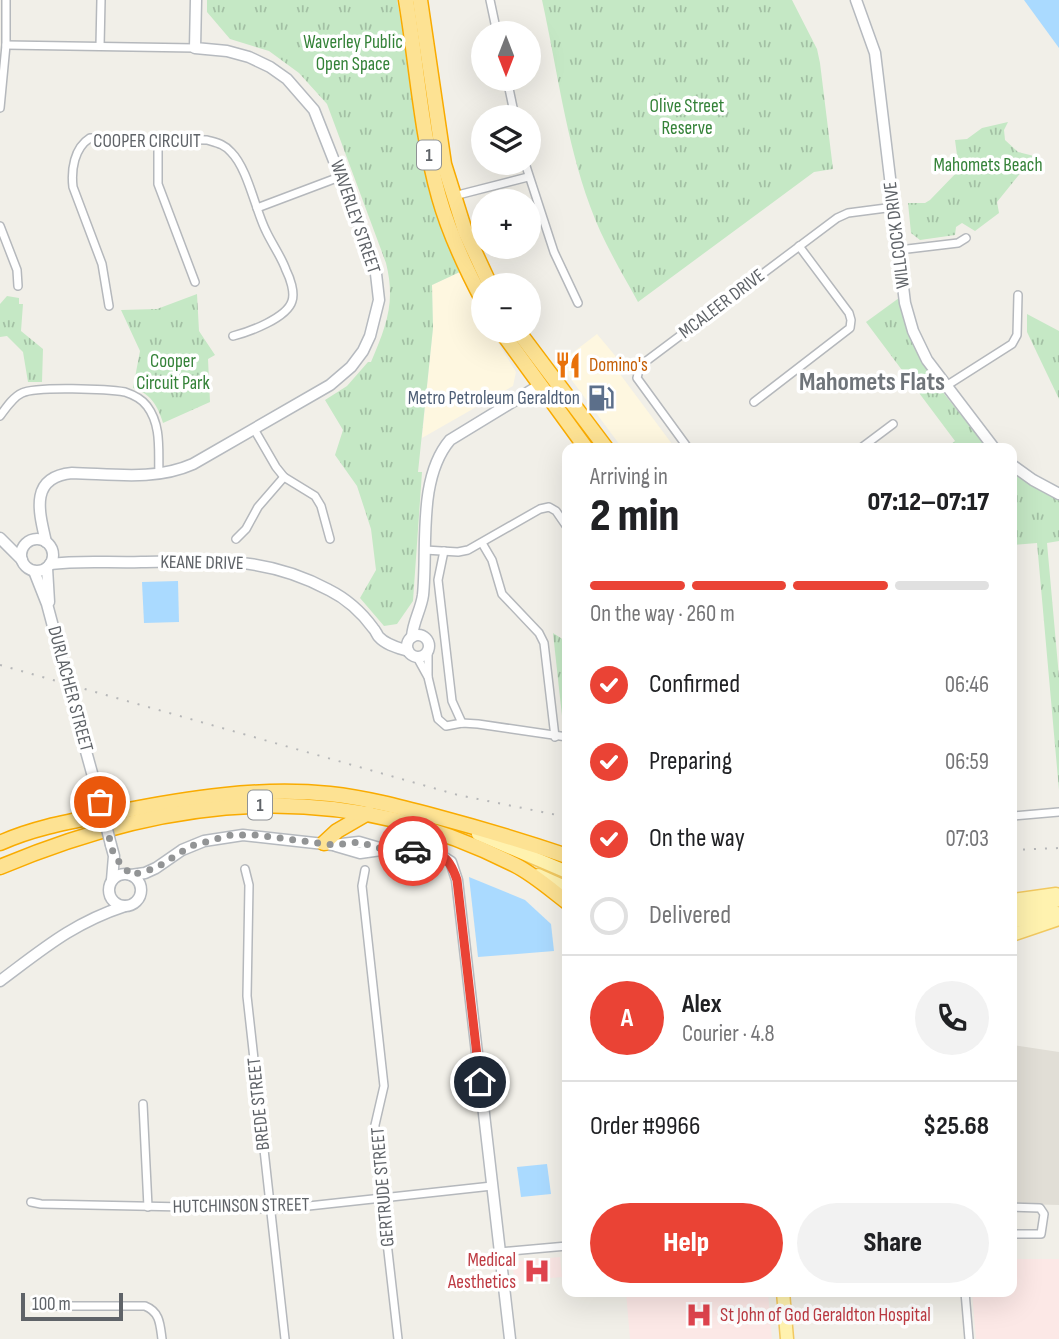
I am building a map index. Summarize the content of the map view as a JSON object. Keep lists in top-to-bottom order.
{
  "streets": {
    "highway": ["1"],
    "street": [
      "COOPER CIRCUIT",
      "WAVERLEY STREET",
      "WILLCOCK DRIVE",
      "MCALEER DRIVE",
      "KEANE DRIVE",
      "DURLACHER STREET",
      "BREDE STREET",
      "GERTRUDE STREET",
      "HUTCHINSON STREET"
    ]
  },
  "crossings": [
    ["WAVERLEY STREET", "KEANE DRIVE"],
    ["WAVERLEY STREET", "DURLACHER STREET"],
    ["WILLCOCK DRIVE", "MCALEER DRIVE"],
    ["KEANE DRIVE", "DURLACHER STREET"],
    ["BREDE STREET", "HUTCHINSON STREET"],
    ["GERTRUDE STREET", "HUTCHINSON STREET"]
  ],
  "districts": ["Mahomets Flats"],
  "parks": [
    "Waverley Public Open Space",
    "Olive Street Reserve",
    "Mahomets Beach",
    "Cooper Circuit Park"
  ],
  "places": {
    "restaurant": ["Domino's"],
    "fuel station": ["Metro Petroleum Geraldton"],
    "hospital": ["Medical Aesthetics", "St John of God Geraldton Hospital"]
  },
  "scale_bar": "100 m",
  "north": "bottom",
  "page": {
    "map_buttons": ["+", "−"],
    "heading": ["2 min", "Arriving in", "07:12–07:17"],
    "panel": [
      "Alex",
      "Courier · 4.8",
      "Order #9966",
      "$25.68"
    ],
    "bar": "On the way · 260 m",
    "list": [
      ["Confirmed", "06:46"],
      ["Preparing", "06:59"],
      ["On the way", "07:03"],
      "Delivered"
    ],
    "round": "A",
    "buttons": ["Help", "Share"],
    "scale": "100 m"
  }
}
